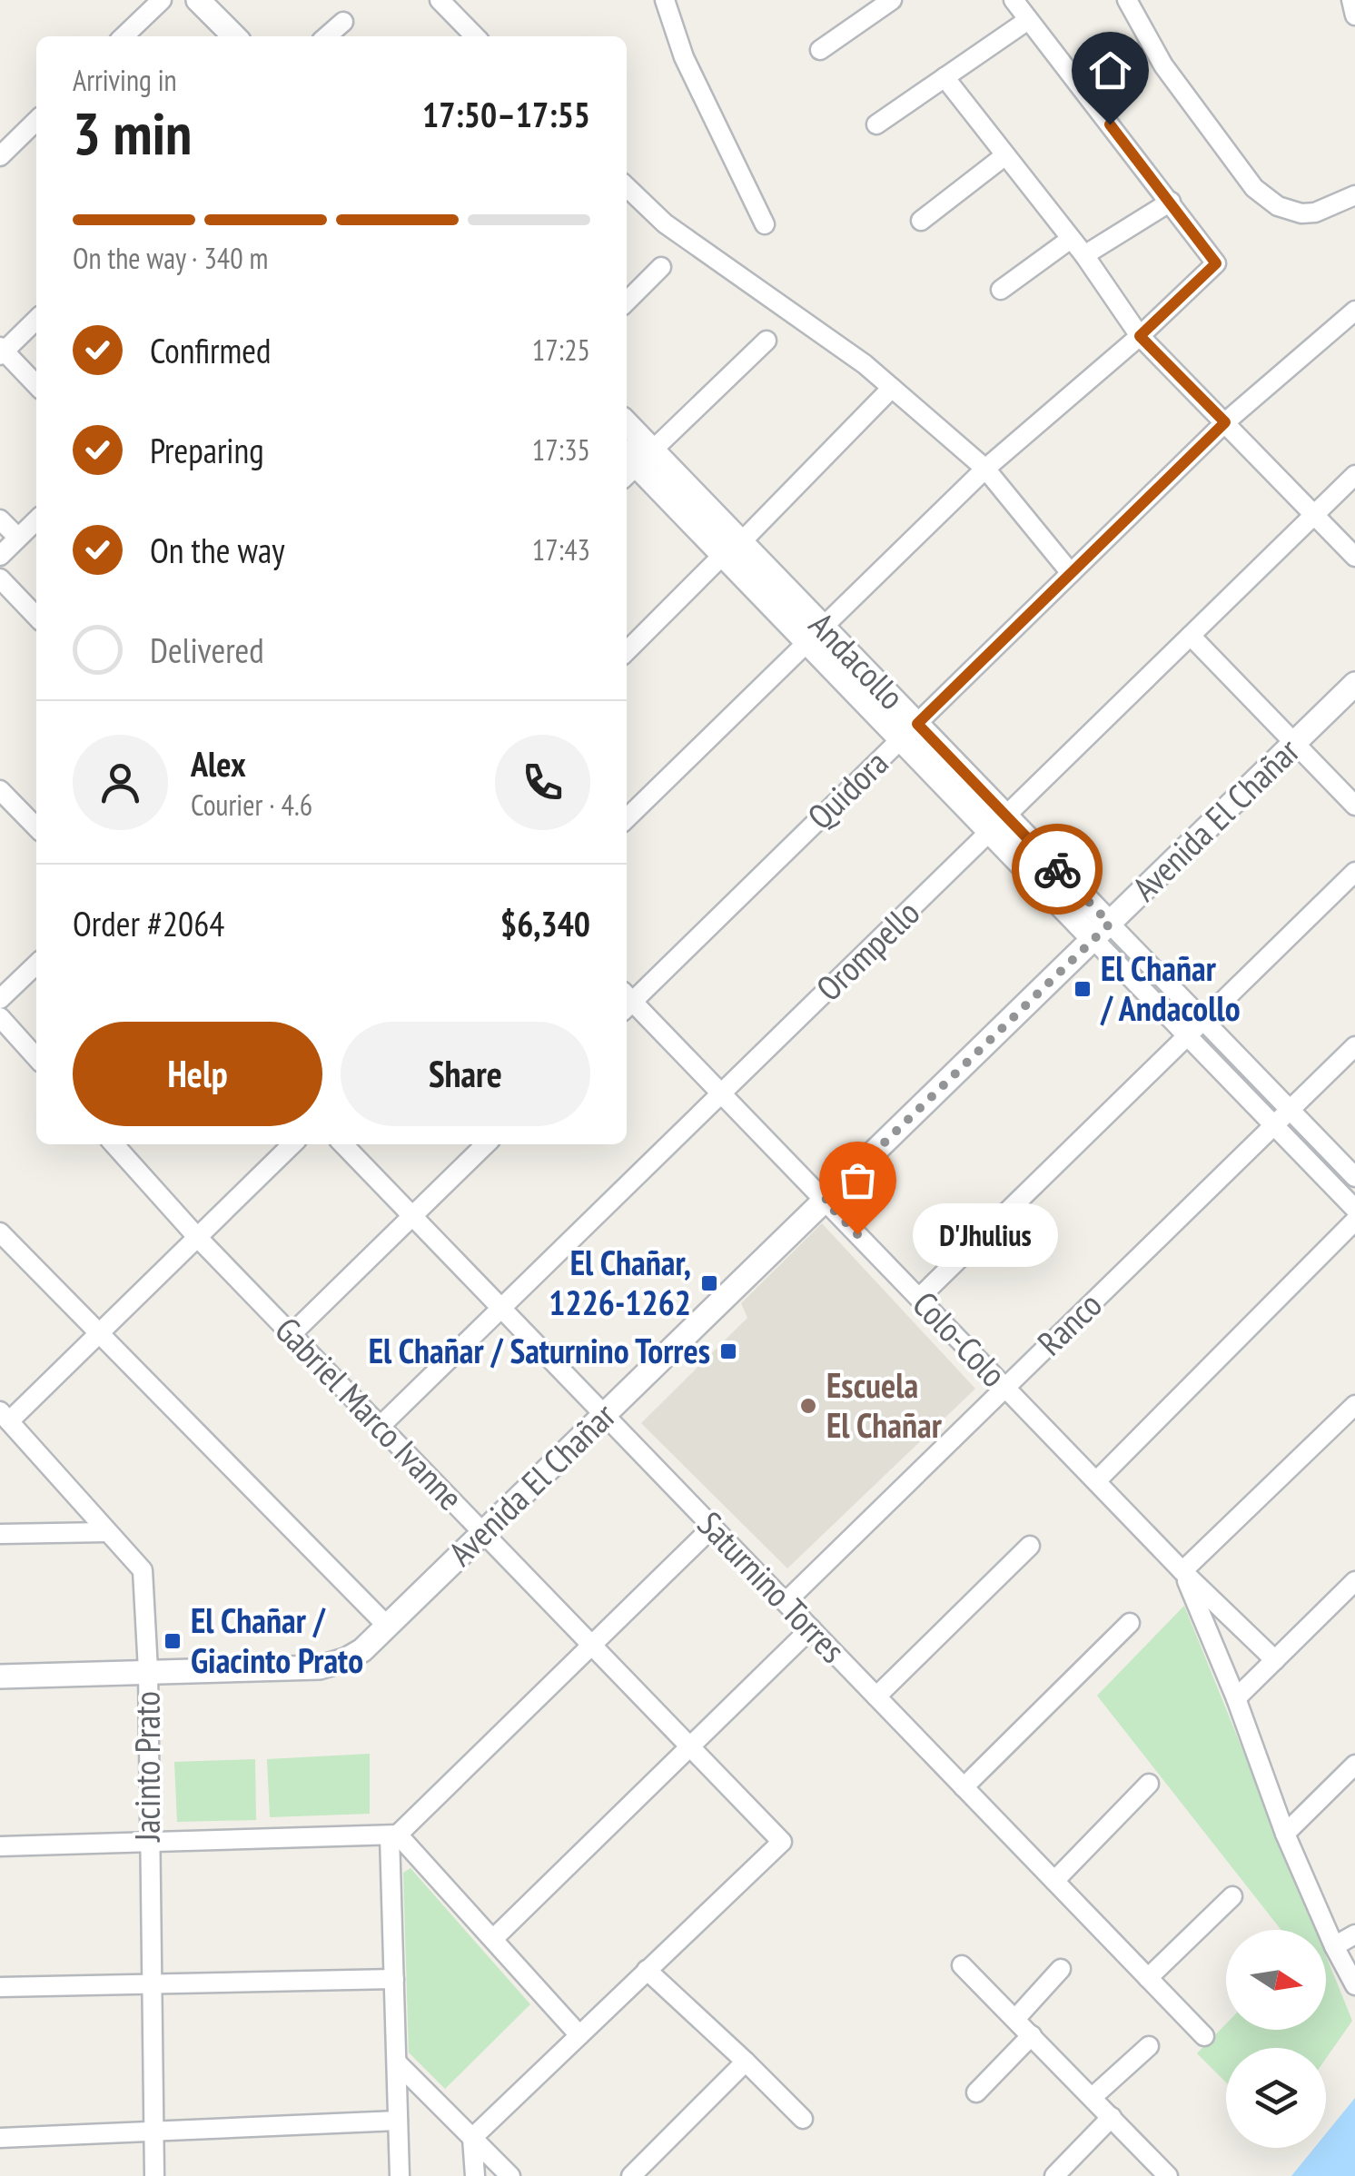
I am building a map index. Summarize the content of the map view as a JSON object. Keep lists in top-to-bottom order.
{
  "streets": {
    "street": [
      "Andacollo",
      "Quidora",
      "Avenida El Chañar",
      "Orompello",
      "Ranco",
      "Colo-Colo",
      "Gabriel Marco Ivanne",
      "Saturnino Torres",
      "Jacinto Prato"
    ]
  },
  "crossings": [
    ["Andacollo", "Quidora"],
    ["Andacollo", "Avenida El Chañar"],
    ["Andacollo", "Orompello"],
    ["Andacollo", "Ranco"],
    ["Avenida El Chañar", "Colo-Colo"],
    ["Avenida El Chañar", "Gabriel Marco Ivanne"],
    ["Avenida El Chañar", "Saturnino Torres"],
    ["Avenida El Chañar", "Jacinto Prato"],
    ["Orompello", "Colo-Colo"],
    ["Orompello", "Gabriel Marco Ivanne"],
    ["Orompello", "Saturnino Torres"],
    ["Ranco", "Colo-Colo"],
    ["Ranco", "Saturnino Torres"]
  ],
  "places": {
    "transit": [
      "El Chañar / Andacollo",
      "El Chañar, 1226-1262",
      "El Chañar / Saturnino Torres",
      "El Chañar / Giacinto Prato"
    ],
    "other": ["D'Jhulius", "Escuela El Chañar"]
  },
  "north": "right",
  "page": {
    "heading": ["3 min", "Arriving in", "17:50–17:55"],
    "panel": [
      "Alex",
      "Courier · 4.6",
      "Order #2064",
      "$6,340"
    ],
    "bar": "On the way · 340 m",
    "list": [
      ["Confirmed", "17:25"],
      ["Preparing", "17:35"],
      ["On the way", "17:43"],
      "Delivered"
    ],
    "buttons": ["Help", "Share"],
    "bubble": "D'Jhulius"
  }
}
